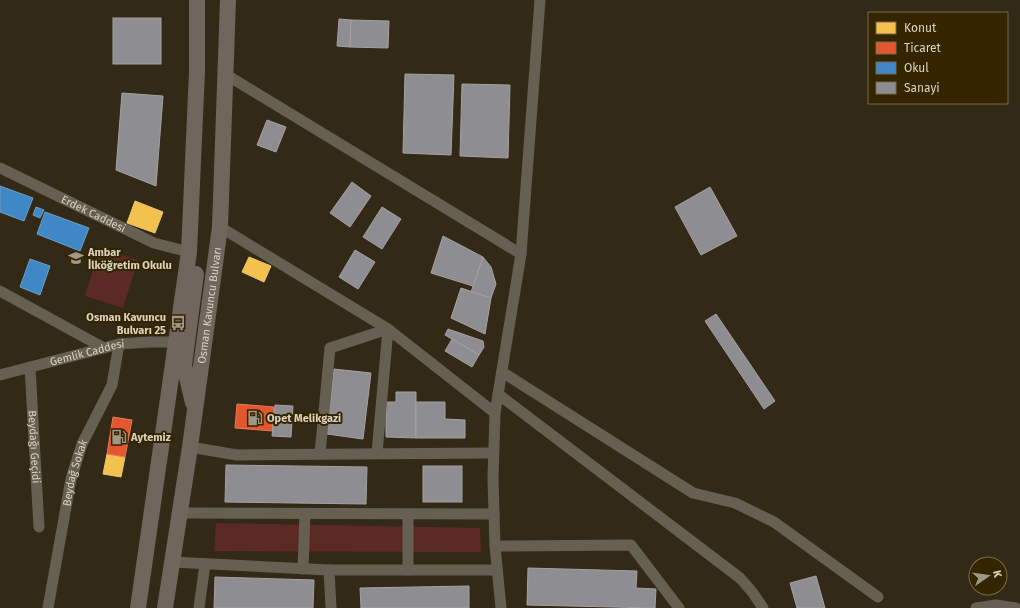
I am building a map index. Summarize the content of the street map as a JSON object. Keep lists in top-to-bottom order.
{
  "streets": {
    "highway": ["Osman Kavuncu Bulvarı"],
    "street": [
      "Erdek Caddesi",
      "Gemlik Caddesi",
      "Beydağı Geçidi",
      "Beydağ Sokak"
    ]
  },
  "crossings": [
    ["Gemlik Caddesi", "Beydağı Geçidi"],
    ["Gemlik Caddesi", "Beydağ Sokak"]
  ],
  "places": {
    "school or university": ["Ambar İlköğretim Okulu"],
    "bus stop": ["Osman Kavuncu Bulvarı 25"],
    "fuel station": ["Opet Melikgazi", "Aytemiz"]
  },
  "legend": [
    "Konut",
    "Ticaret",
    "Okul",
    "Sanayi"
  ],
  "north": "right"
}
